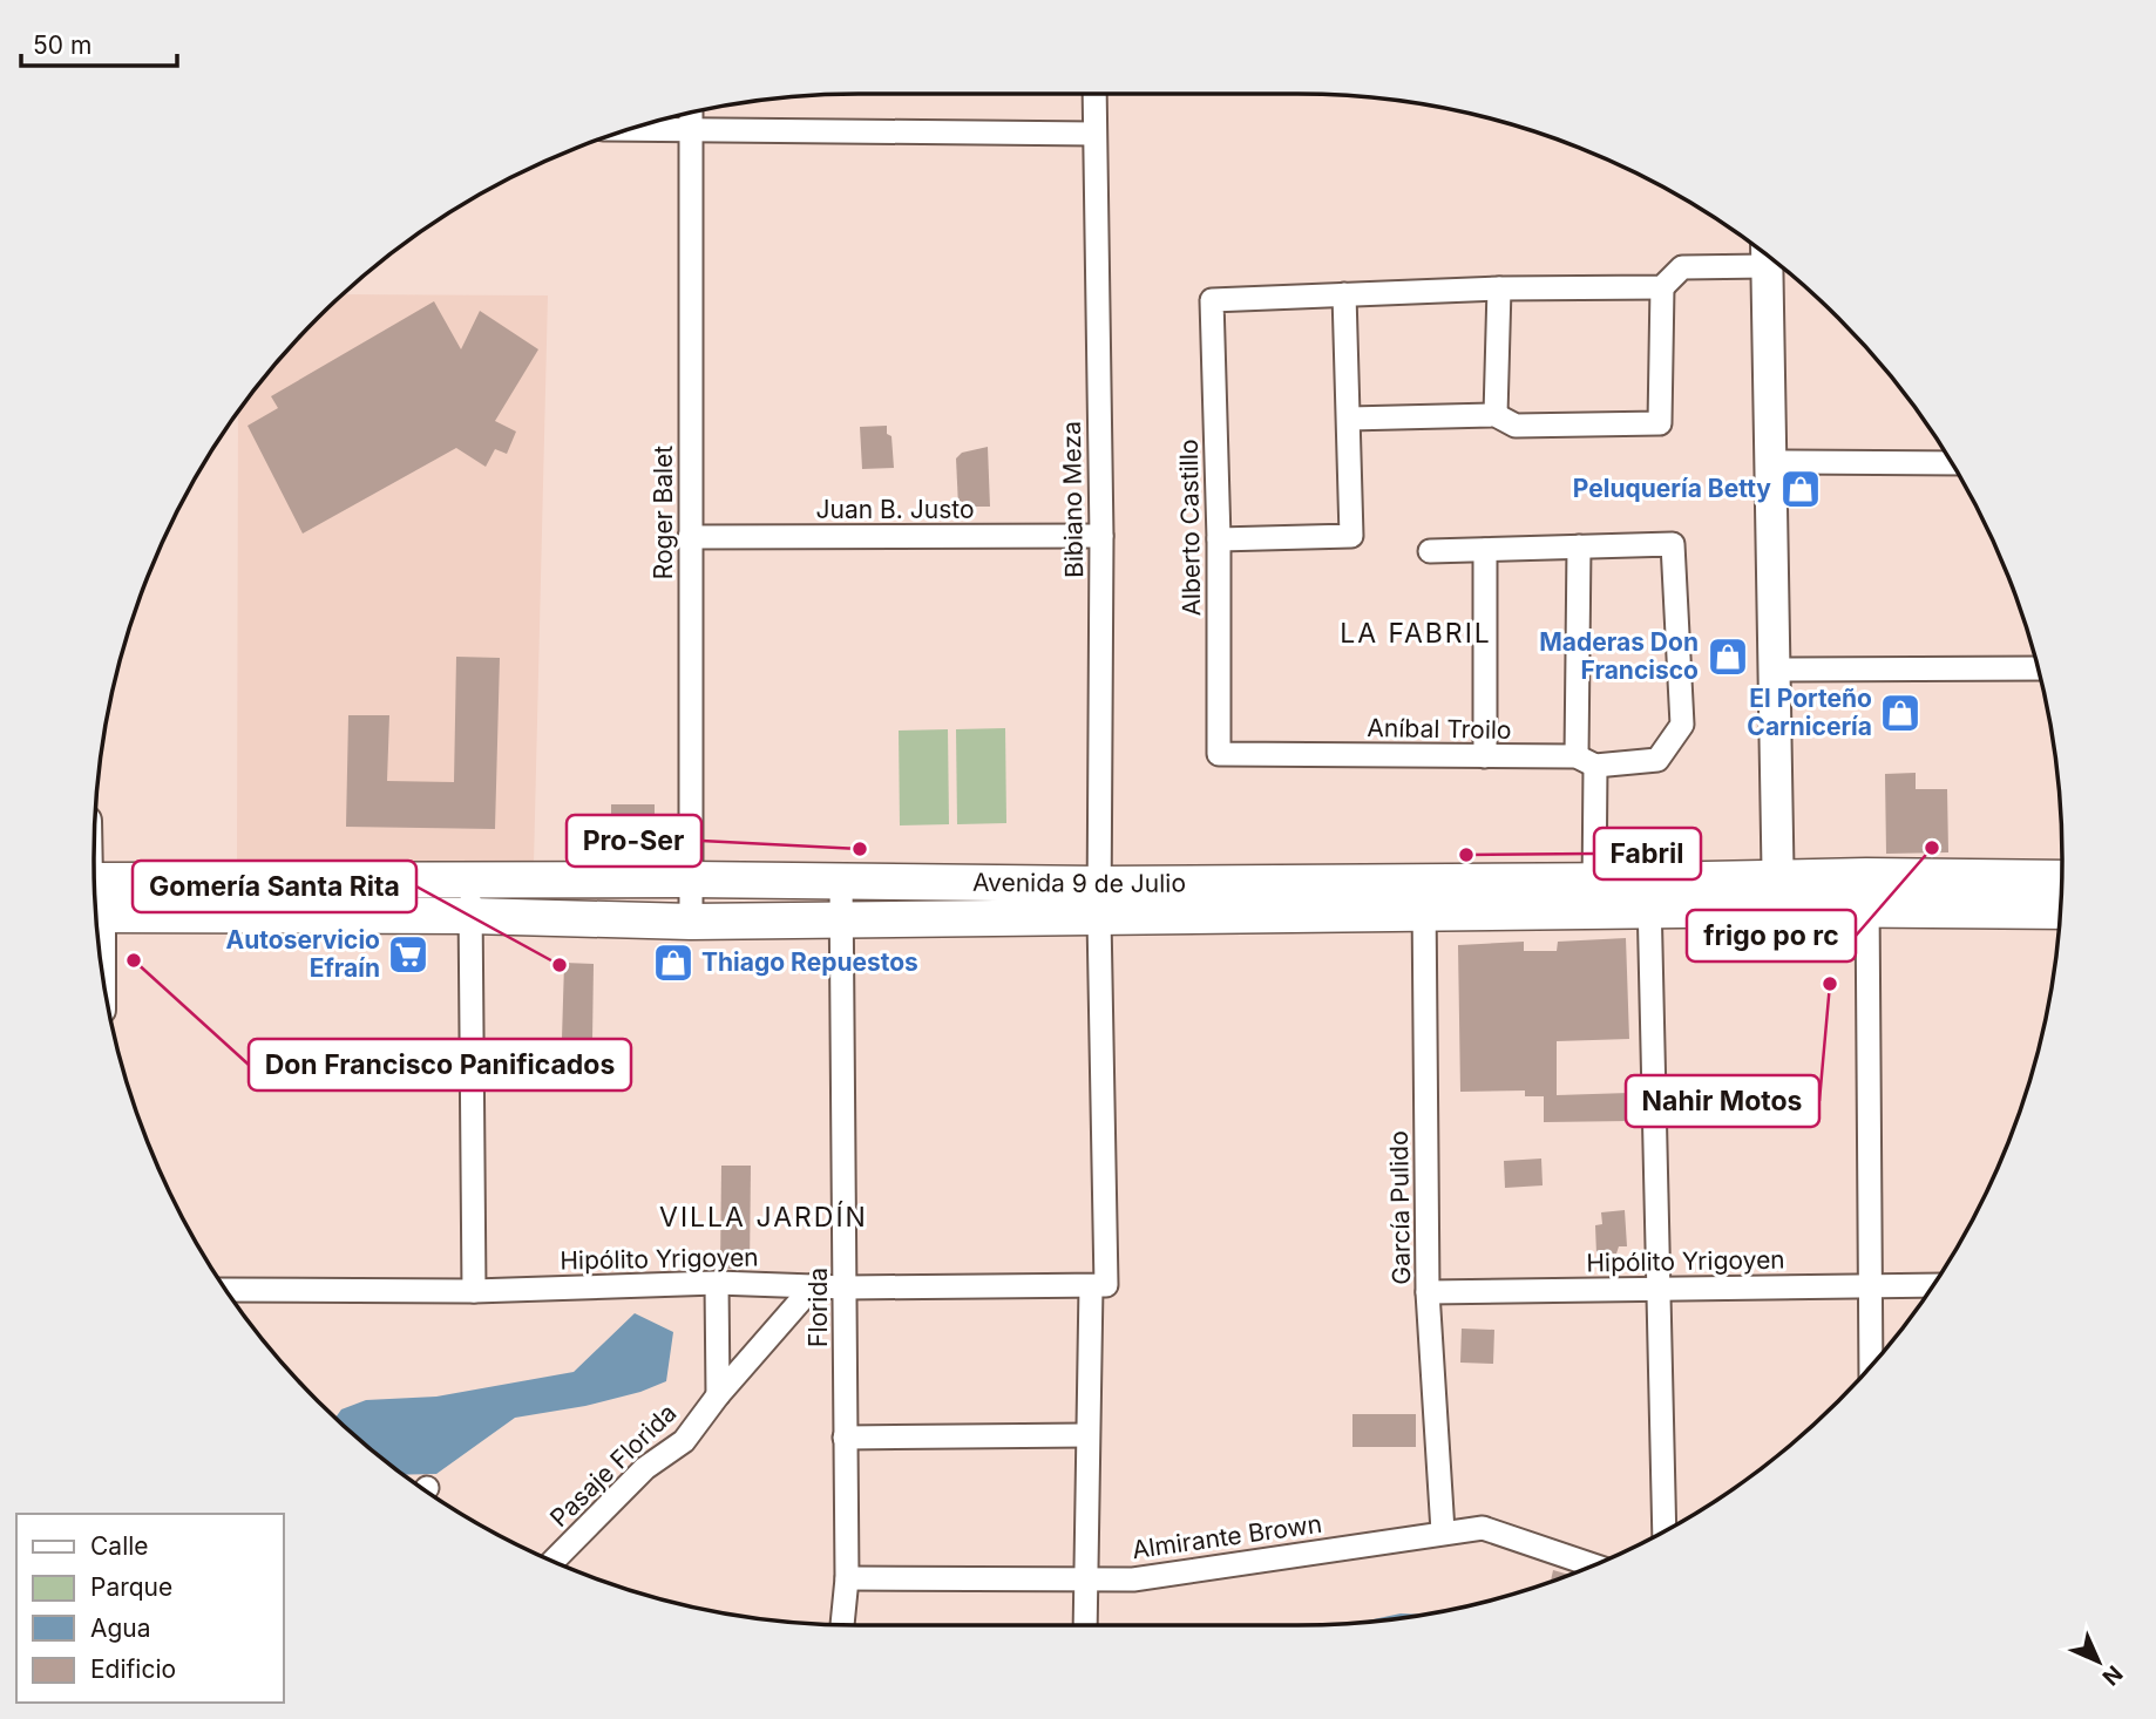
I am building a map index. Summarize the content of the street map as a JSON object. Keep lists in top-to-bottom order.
{
  "streets": {
    "main road": ["Avenida 9 de Julio"],
    "street": [
      "Bibiano Meza",
      "Juan B. Justo",
      "Roger Balet",
      "Alberto Castillo",
      "Aníbal Troilo",
      "García Pulido",
      "Hipólito Yrigoyen",
      "Florida",
      "Pasaje Florida",
      "Almirante Brown"
    ]
  },
  "crossings": [
    ["Bibiano Meza", "Juan B. Justo"],
    ["Bibiano Meza", "Avenida 9 de Julio"],
    ["Bibiano Meza", "Hipólito Yrigoyen"],
    ["Bibiano Meza", "Almirante Brown"],
    ["Juan B. Justo", "Roger Balet"],
    ["Roger Balet", "Avenida 9 de Julio"],
    ["Alberto Castillo", "Aníbal Troilo"],
    ["Avenida 9 de Julio", "García Pulido"],
    ["Avenida 9 de Julio", "Florida"],
    ["García Pulido", "Hipólito Yrigoyen"],
    ["García Pulido", "Almirante Brown"],
    ["Hipólito Yrigoyen", "Florida"],
    ["Hipólito Yrigoyen", "Pasaje Florida"],
    ["Florida", "Almirante Brown"]
  ],
  "districts": ["LA FABRIL", "VILLA JARDÍN"],
  "places": {
    "shop": [
      "Peluquería Betty",
      "Maderas Don Francisco",
      "El Porteño Carnicería",
      "Thiago Repuestos"
    ],
    "other": [
      "frigo po rc",
      "Pro-Ser",
      "Fabril",
      "Don Francisco Panificados",
      "Gomería Santa Rita",
      "Nahir Motos"
    ],
    "supermarket": ["Autoservicio Efraín"]
  },
  "legend": [
    "Calle",
    "Parque",
    "Agua",
    "Edificio"
  ],
  "scale_bar": "50 m",
  "north": "bottom right"
}
